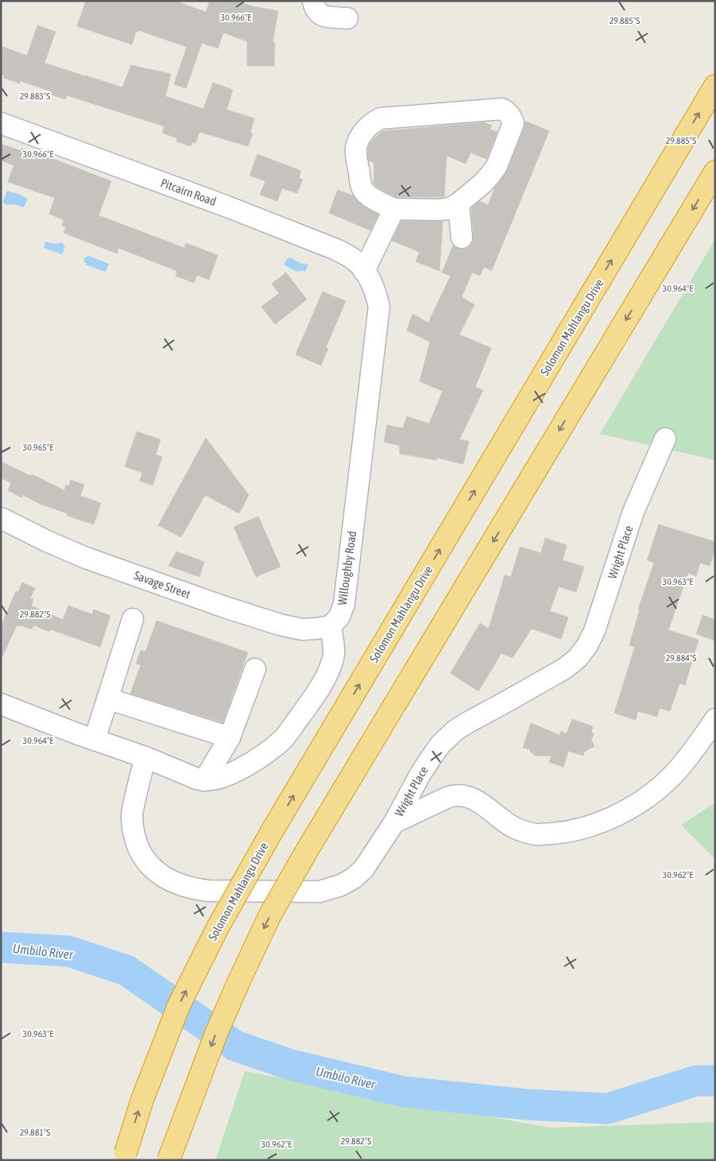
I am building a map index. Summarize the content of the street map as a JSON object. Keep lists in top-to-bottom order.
{
  "streets": {
    "highway": ["Solomon Mahlangu Drive"],
    "street": [
      "Pitcairn Road",
      "Wright Place",
      "Willoughby Road",
      "Savage Street"
    ]
  },
  "crossings": [
    ["Pitcairn Road", "Willoughby Road"],
    ["Willoughby Road", "Savage Street"]
  ],
  "water": ["Umbilo River"],
  "coordinates": [
    "30.966°E",
    "29.885°S",
    "29.883°S",
    "30.964°E",
    "30.965°E",
    "30.963°E",
    "29.882°S",
    "29.884°S",
    "30.962°E",
    "29.881°S"
  ]
}
